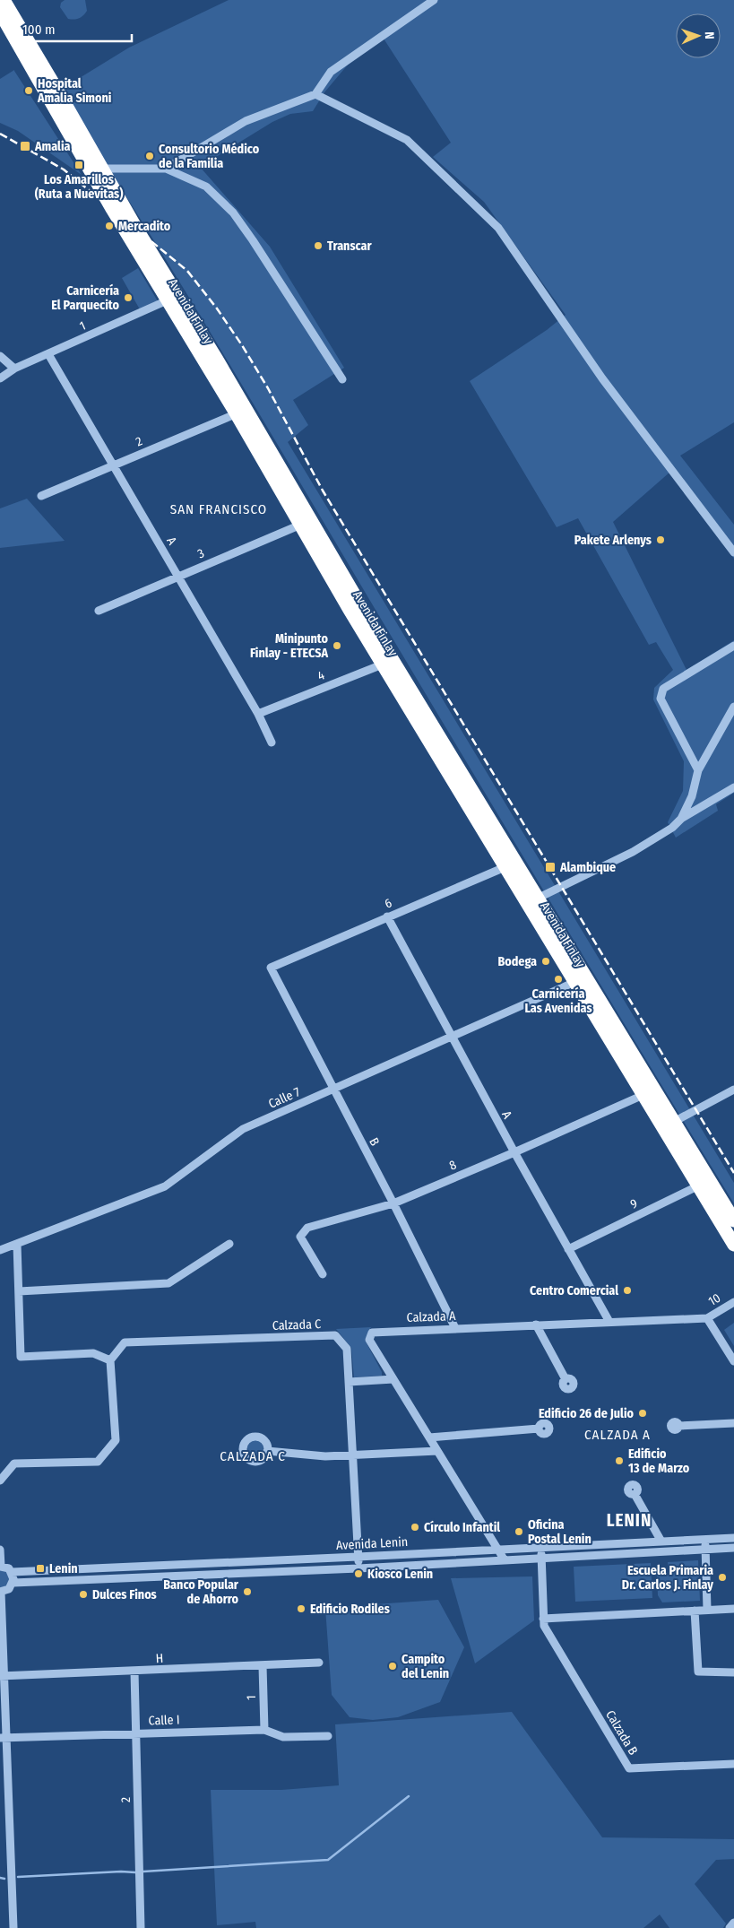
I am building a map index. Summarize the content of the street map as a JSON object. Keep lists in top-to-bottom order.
{
  "streets": {
    "highway": ["Avenida Finlay"],
    "street": [
      "1",
      "2",
      "A",
      "3",
      "4",
      "6",
      "Calle 7",
      "B",
      "8",
      "9",
      "10",
      "Calzada A",
      "Calzada C",
      "Avenida Lenin",
      "H",
      "Calle I",
      "Calzada B"
    ]
  },
  "crossings": [
    ["Avenida Finlay", "1"],
    ["Avenida Finlay", "2"],
    ["Avenida Finlay", "3"],
    ["Avenida Finlay", "4"],
    ["Avenida Finlay", "6"],
    ["Avenida Finlay", "Calle 7"],
    ["Avenida Finlay", "8"],
    ["Avenida Finlay", "9"],
    ["1", "A"],
    ["1", "H"],
    ["1", "Calle I"],
    ["2", "A"],
    ["2", "H"],
    ["2", "Calle I"],
    ["A", "3"],
    ["A", "4"],
    ["A", "6"],
    ["A", "Calle 7"],
    ["A", "8"],
    ["A", "9"],
    ["A", "Calzada A"],
    ["6", "B"],
    ["Calle 7", "B"],
    ["B", "8"],
    ["B", "Calzada A"],
    ["10", "Calzada A"],
    ["Calzada A", "Avenida Lenin"],
    ["Calzada C", "Avenida Lenin"],
    ["Avenida Lenin", "Calzada B"]
  ],
  "districts": [
    "SAN FRANCISCO",
    "CALZADA A",
    "CALZADA C",
    "LENIN"
  ],
  "places": {
    "other": [
      "Hospital Amalia Simoni",
      "Consultorio Médico de la Familia",
      "Mercadito",
      "Transcar",
      "Carnicería El Parquecito",
      "Pakete Arlenys",
      "Minipunto Finlay - ETECSA",
      "Bodega",
      "Carnicería Las Avenidas",
      "Centro Comercial",
      "Edificio 26 de Julio",
      "Edificio 13 de Marzo",
      "Círculo Infantil",
      "Oficina Postal Lenin",
      "Kiosco Lenin",
      "Escuela Primaria Dr. Carlos J. Finlay",
      "Banco Popular de Ahorro",
      "Dulces Finos",
      "Edificio Rodiles",
      "Campito del Lenin"
    ],
    "transit": [
      "Amalia",
      "Los Amarillos (Ruta a Nuevitas)",
      "Alambique",
      "Lenin"
    ]
  },
  "scale_bar": "100 m",
  "north": "right"
}
